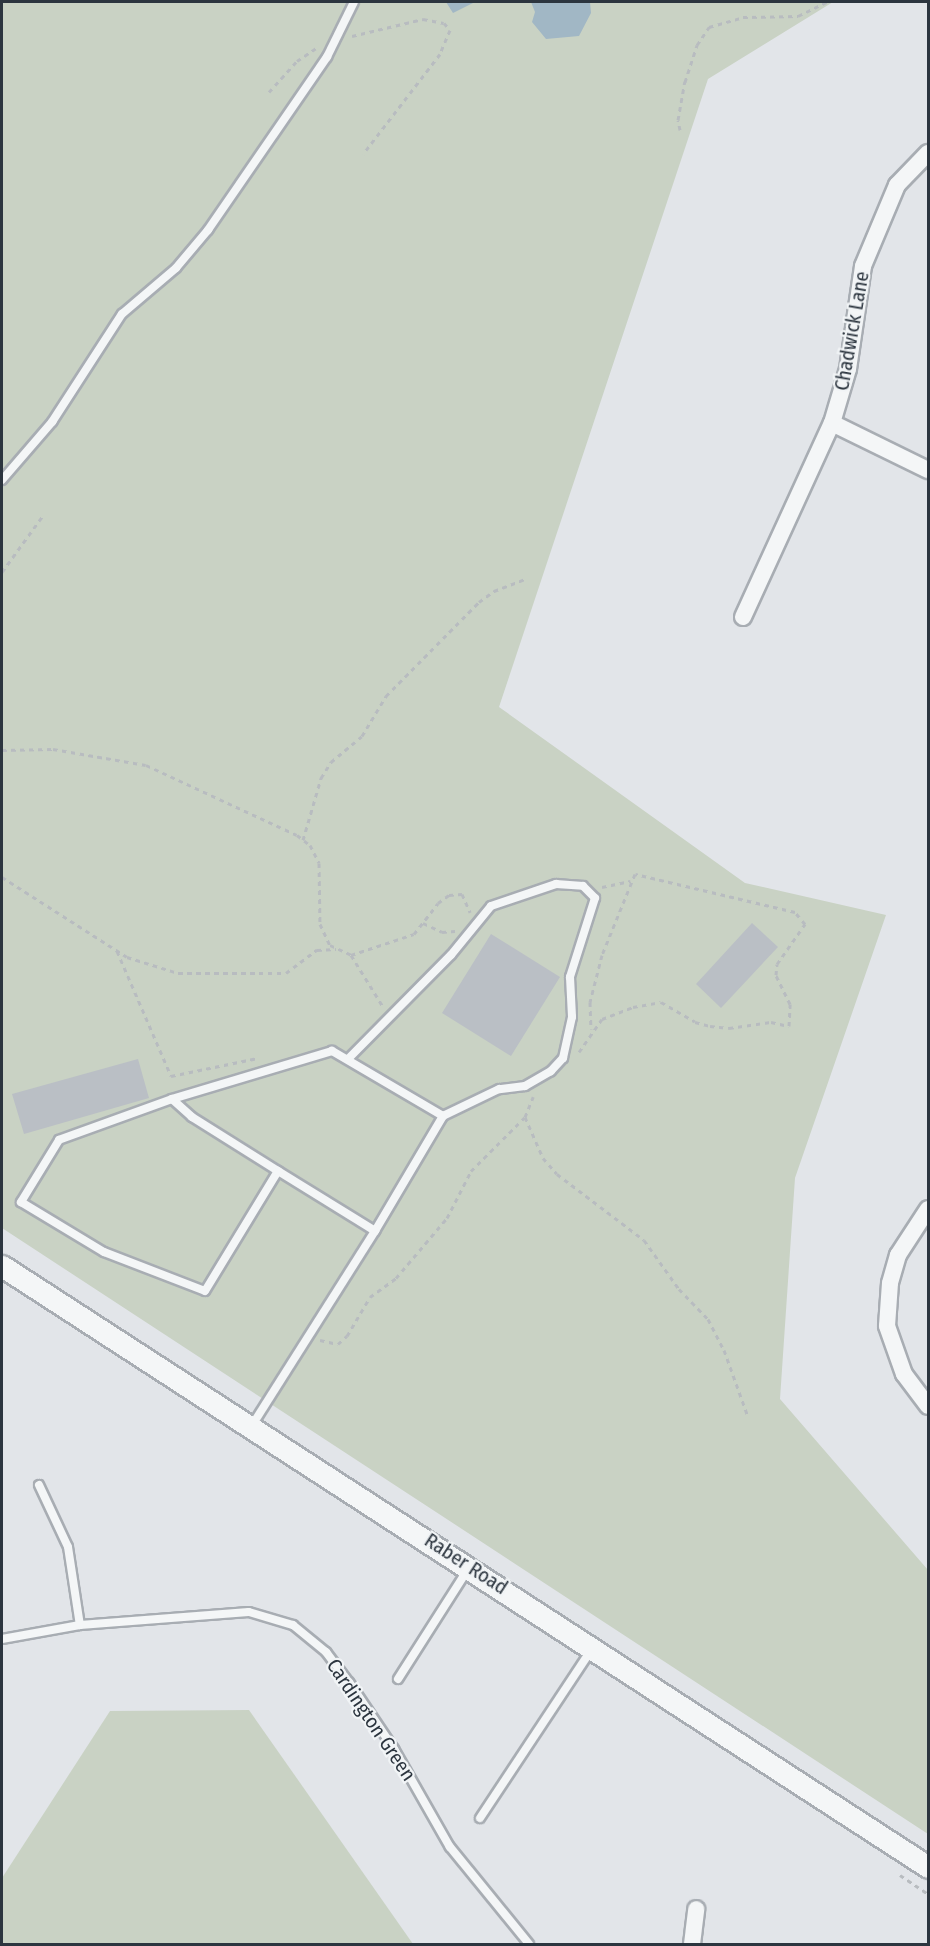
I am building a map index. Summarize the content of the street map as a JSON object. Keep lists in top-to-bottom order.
{
  "streets": {
    "street": ["Chadwick Lane", "Raber Road"],
    "lane": ["Cardington Green"]
  }
}
